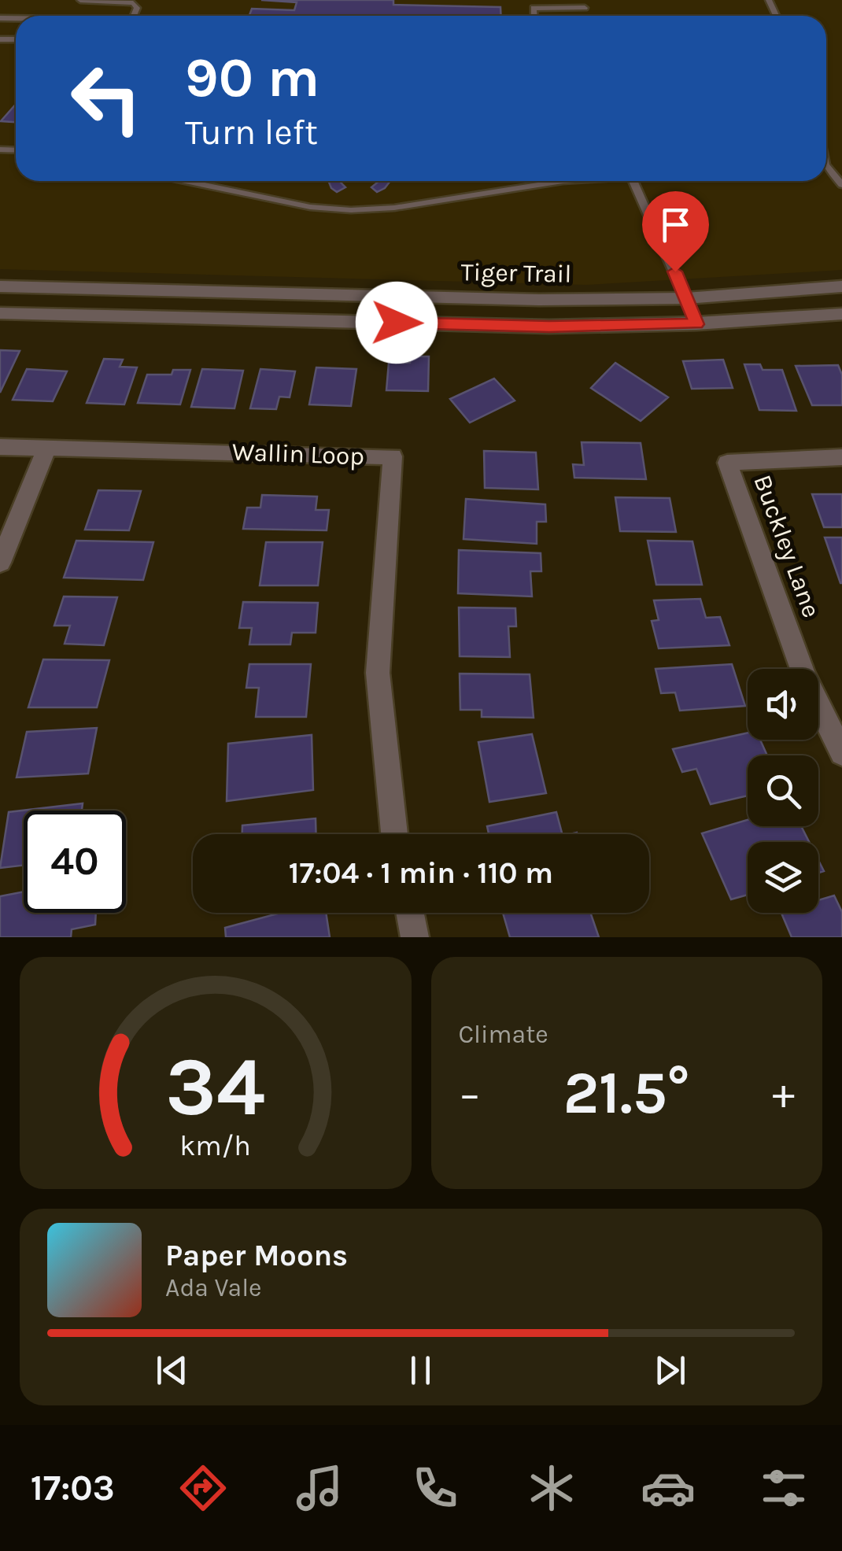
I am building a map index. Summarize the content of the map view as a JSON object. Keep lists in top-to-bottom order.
{
  "streets": {
    "street": ["Tiger Trail", "Wallin Loop", "Buckley Lane"]
  },
  "page": {
    "turn": ["90 m", "Turn left"],
    "limit": "40",
    "trip": "17:04 · 1 min · 110 m",
    "tile": "Climate",
    "heat": ["−", "21.5°", "+"],
    "song": ["Paper Moons", "Ada Vale"],
    "tabs": "17:03",
    "gauge": ["34", "km/h"]
  }
}
